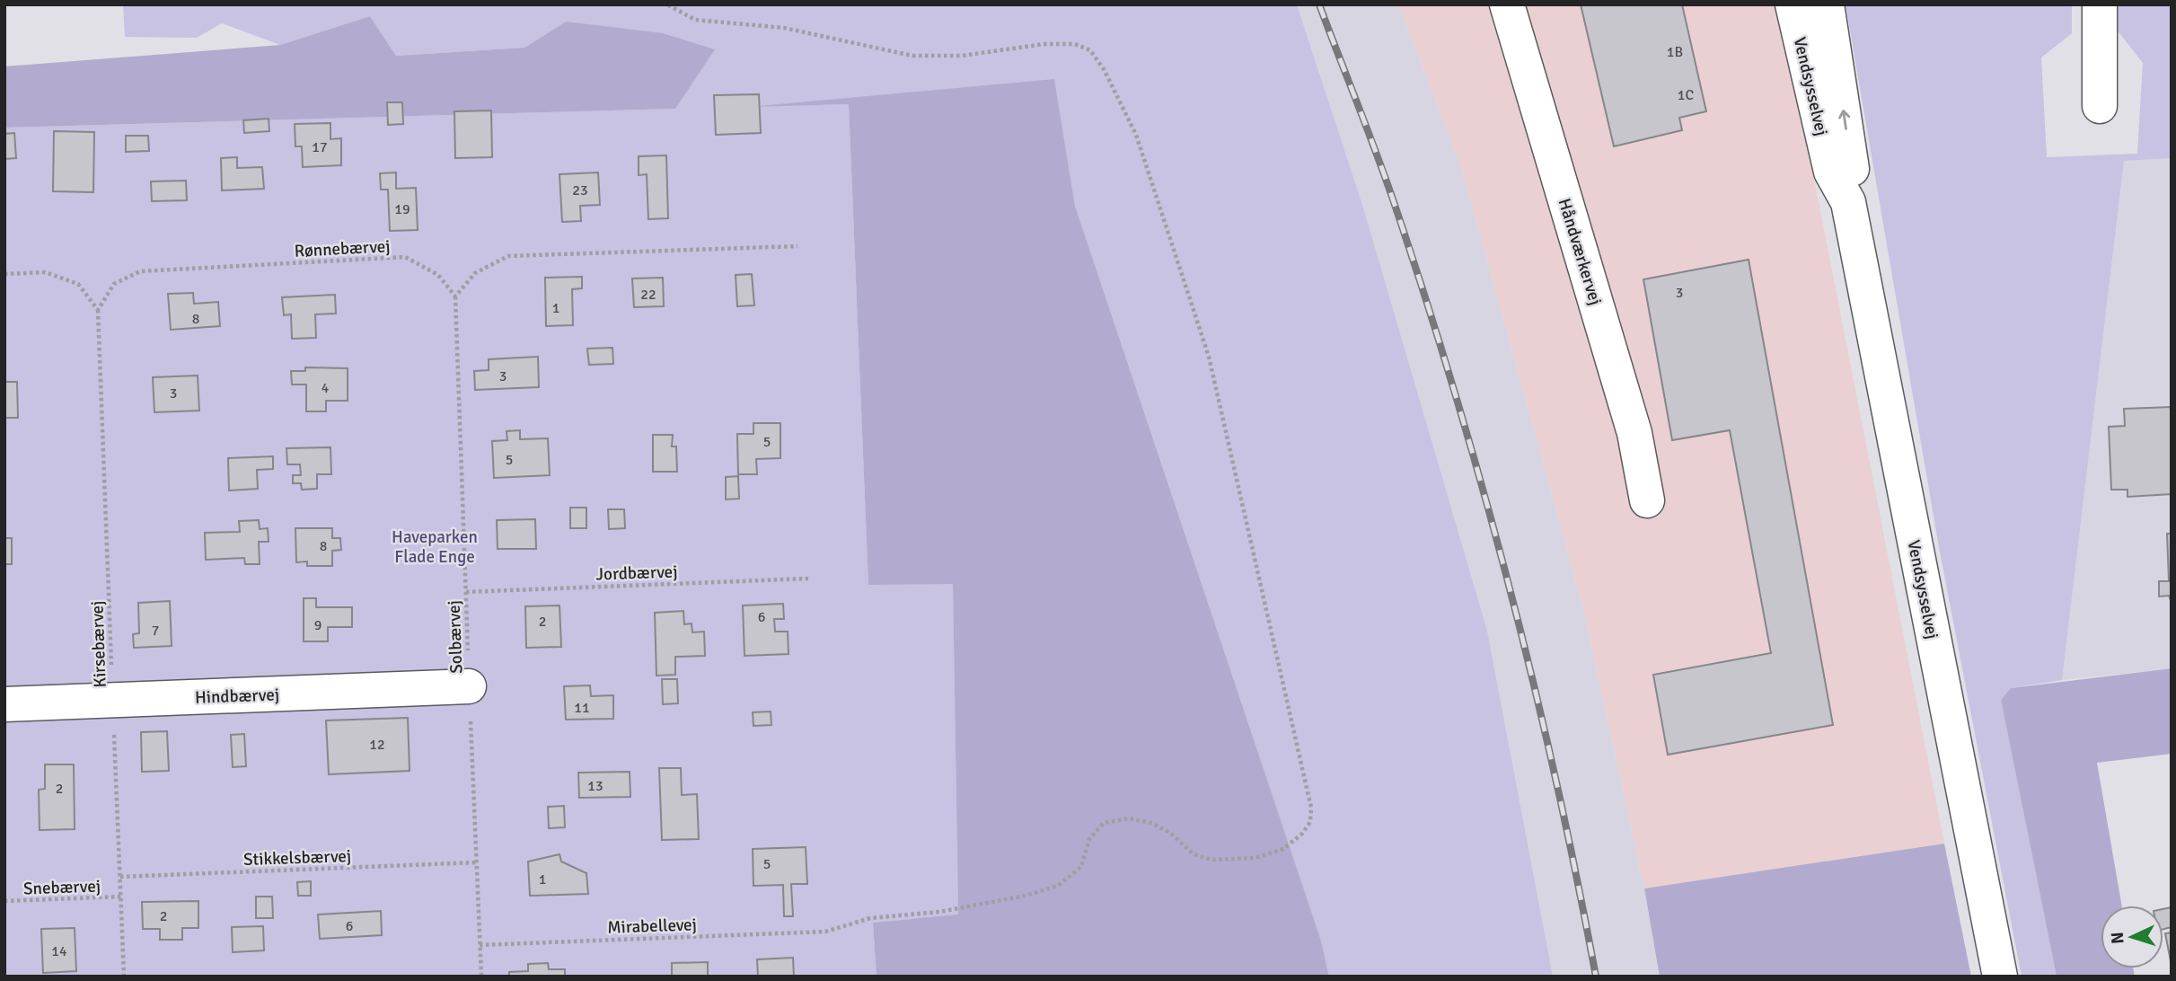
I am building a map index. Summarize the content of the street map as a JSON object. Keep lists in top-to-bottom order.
{
  "streets": {
    "street": ["Vendsysselvej", "Håndværkervej", "Hindbærvej"],
    "path": [
      "Rønnebærvej",
      "Jordbærvej",
      "Solbærvej",
      "Kirsebærvej",
      "Stikkelsbærvej",
      "Snebærvej",
      "Mirabellevej"
    ]
  },
  "crossings": [
    ["Rønnebærvej", "Solbærvej"],
    ["Rønnebærvej", "Kirsebærvej"],
    ["Jordbærvej", "Solbærvej"],
    ["Solbærvej", "Hindbærvej"],
    ["Solbærvej", "Stikkelsbærvej"],
    ["Solbærvej", "Mirabellevej"],
    ["Kirsebærvej", "Hindbærvej"],
    ["Kirsebærvej", "Stikkelsbærvej"],
    ["Kirsebærvej", "Snebærvej"]
  ],
  "parks": ["Haveparken Flade Enge"],
  "house_numbers": [
    "1B",
    "1C",
    "17",
    "23",
    "19",
    "3",
    "22",
    "1",
    "8",
    "3",
    "4",
    "3",
    "5",
    "5",
    "8",
    "6",
    "2",
    "9",
    "7",
    "11",
    "12",
    "13",
    "2",
    "5",
    "1",
    "2",
    "6",
    "14"
  ],
  "north": "left"
}
